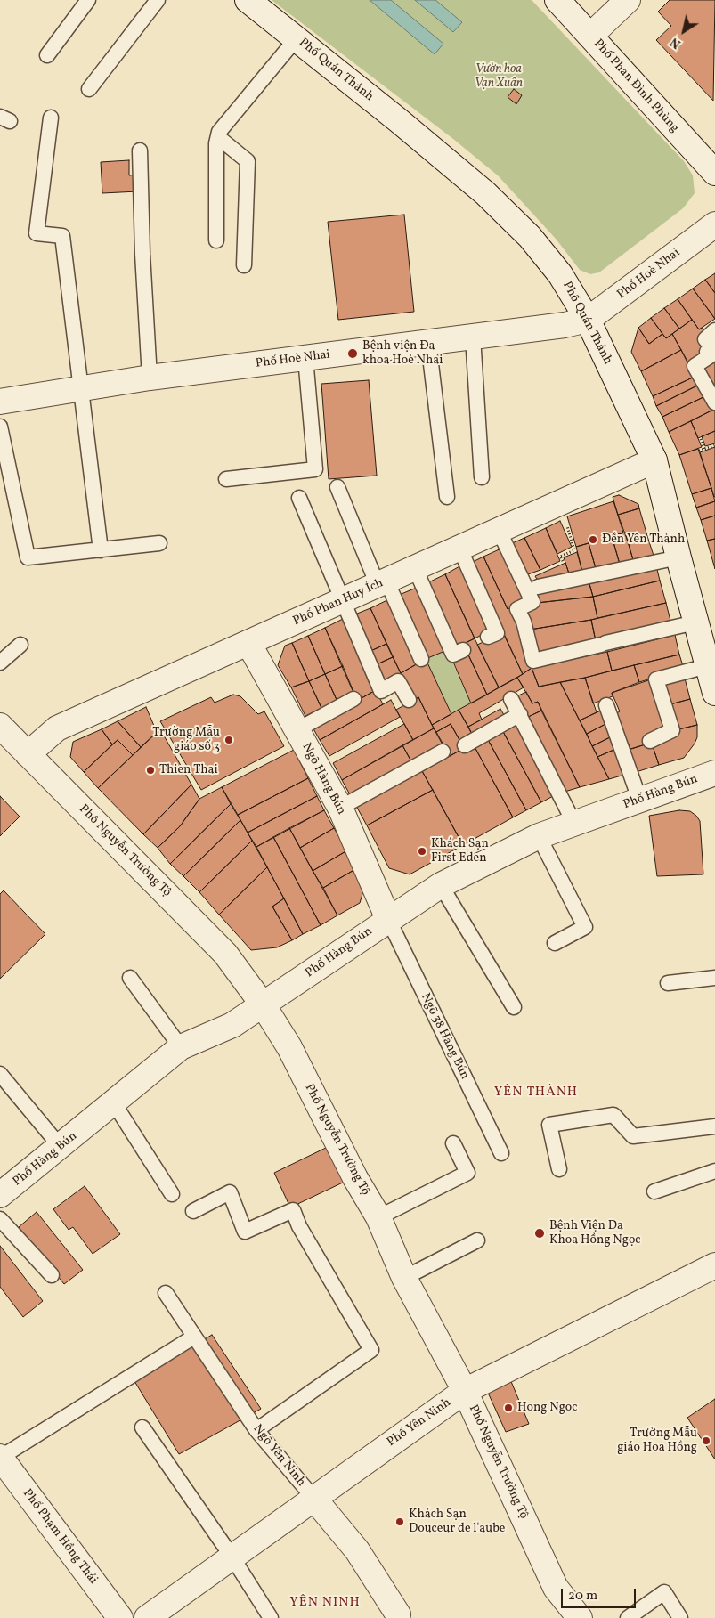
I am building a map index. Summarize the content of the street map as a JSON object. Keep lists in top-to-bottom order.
{
  "streets": {
    "street": [
      "Phố Quán Thánh",
      "Phố Phan Đình Phùng",
      "Phố Hoè Nhai",
      "Phố Phan Huy Ích",
      "Ngõ Hàng Bún",
      "Phố Hàng Bún",
      "Phố Nguyễn Trường Tộ",
      "Phố Yên Ninh",
      "Ngõ Yên Ninh",
      "Phố Phạm Hồng Thái"
    ],
    "lane": ["Ngõ 38 Hàng Bún"]
  },
  "crossings": [
    ["Phố Quán Thánh", "Phố Hoè Nhai"],
    ["Phố Quán Thánh", "Phố Phan Huy Ích"],
    ["Phố Phan Huy Ích", "Ngõ Hàng Bún"],
    ["Phố Phan Huy Ích", "Phố Nguyễn Trường Tộ"],
    ["Ngõ Hàng Bún", "Phố Hàng Bún"],
    ["Ngõ Hàng Bún", "Ngõ 38 Hàng Bún"],
    ["Phố Hàng Bún", "Phố Nguyễn Trường Tộ"],
    ["Phố Hàng Bún", "Ngõ 38 Hàng Bún"],
    ["Phố Nguyễn Trường Tộ", "Phố Yên Ninh"],
    ["Phố Yên Ninh", "Ngõ Yên Ninh"]
  ],
  "districts": ["YÊN THÀNH", "YÊN NINH"],
  "parks": ["Vườn hoa Vạn Xuân"],
  "places": [
    "Bệnh viện Đa khoa Hoè Nhai",
    "Đền Yên Thành",
    "Trường Mẫu giáo số 3",
    "Thien Thai",
    "Khách Sạn First Eden",
    "Bệnh Viện Đa Khoa Hồng Ngọc",
    "Hong Ngoc",
    "Trường Mẫu giáo Hoa Hồng",
    "Khách Sạn Douceur de l'aube"
  ],
  "scale_bar": "20 m",
  "north": "bottom left"
}
